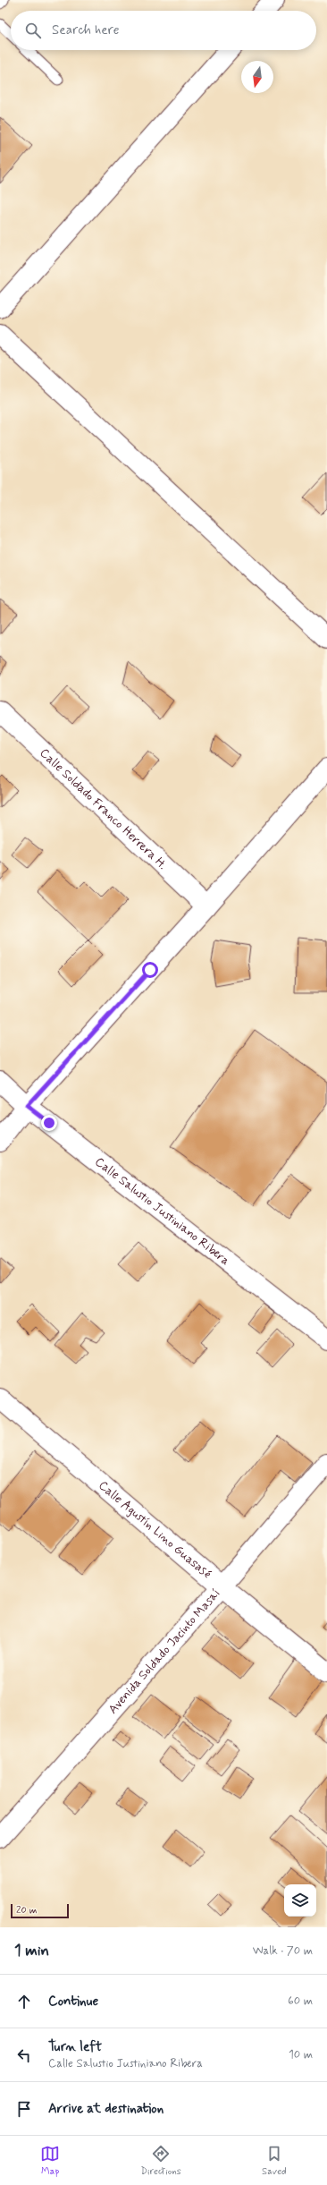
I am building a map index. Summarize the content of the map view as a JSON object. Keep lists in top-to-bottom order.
{
  "streets": {
    "street": [
      "Calle Soldado Franco Herrera H.",
      "Calle Salustio Justiniano Ribera",
      "Calle Agustín Lino Guasasé",
      "Avenida Soldado Jacinto Masaí"
    ]
  },
  "crossings": [
    ["Calle Agustín Lino Guasasé", "Avenida Soldado Jacinto Masaí"]
  ],
  "scale_bar": "20 m",
  "north": "bottom",
  "page": {
    "search": "Search here",
    "scale": "20 m",
    "heading": ["1 min", "Walk · 70 m"],
    "list": [
      ["Continue", "60 m"],
      ["Turn left", "Calle Salustio Justiniano Ribera", "10 m"],
      "Arrive at destination"
    ],
    "nav": ["Map", "Directions", "Saved"]
  }
}
